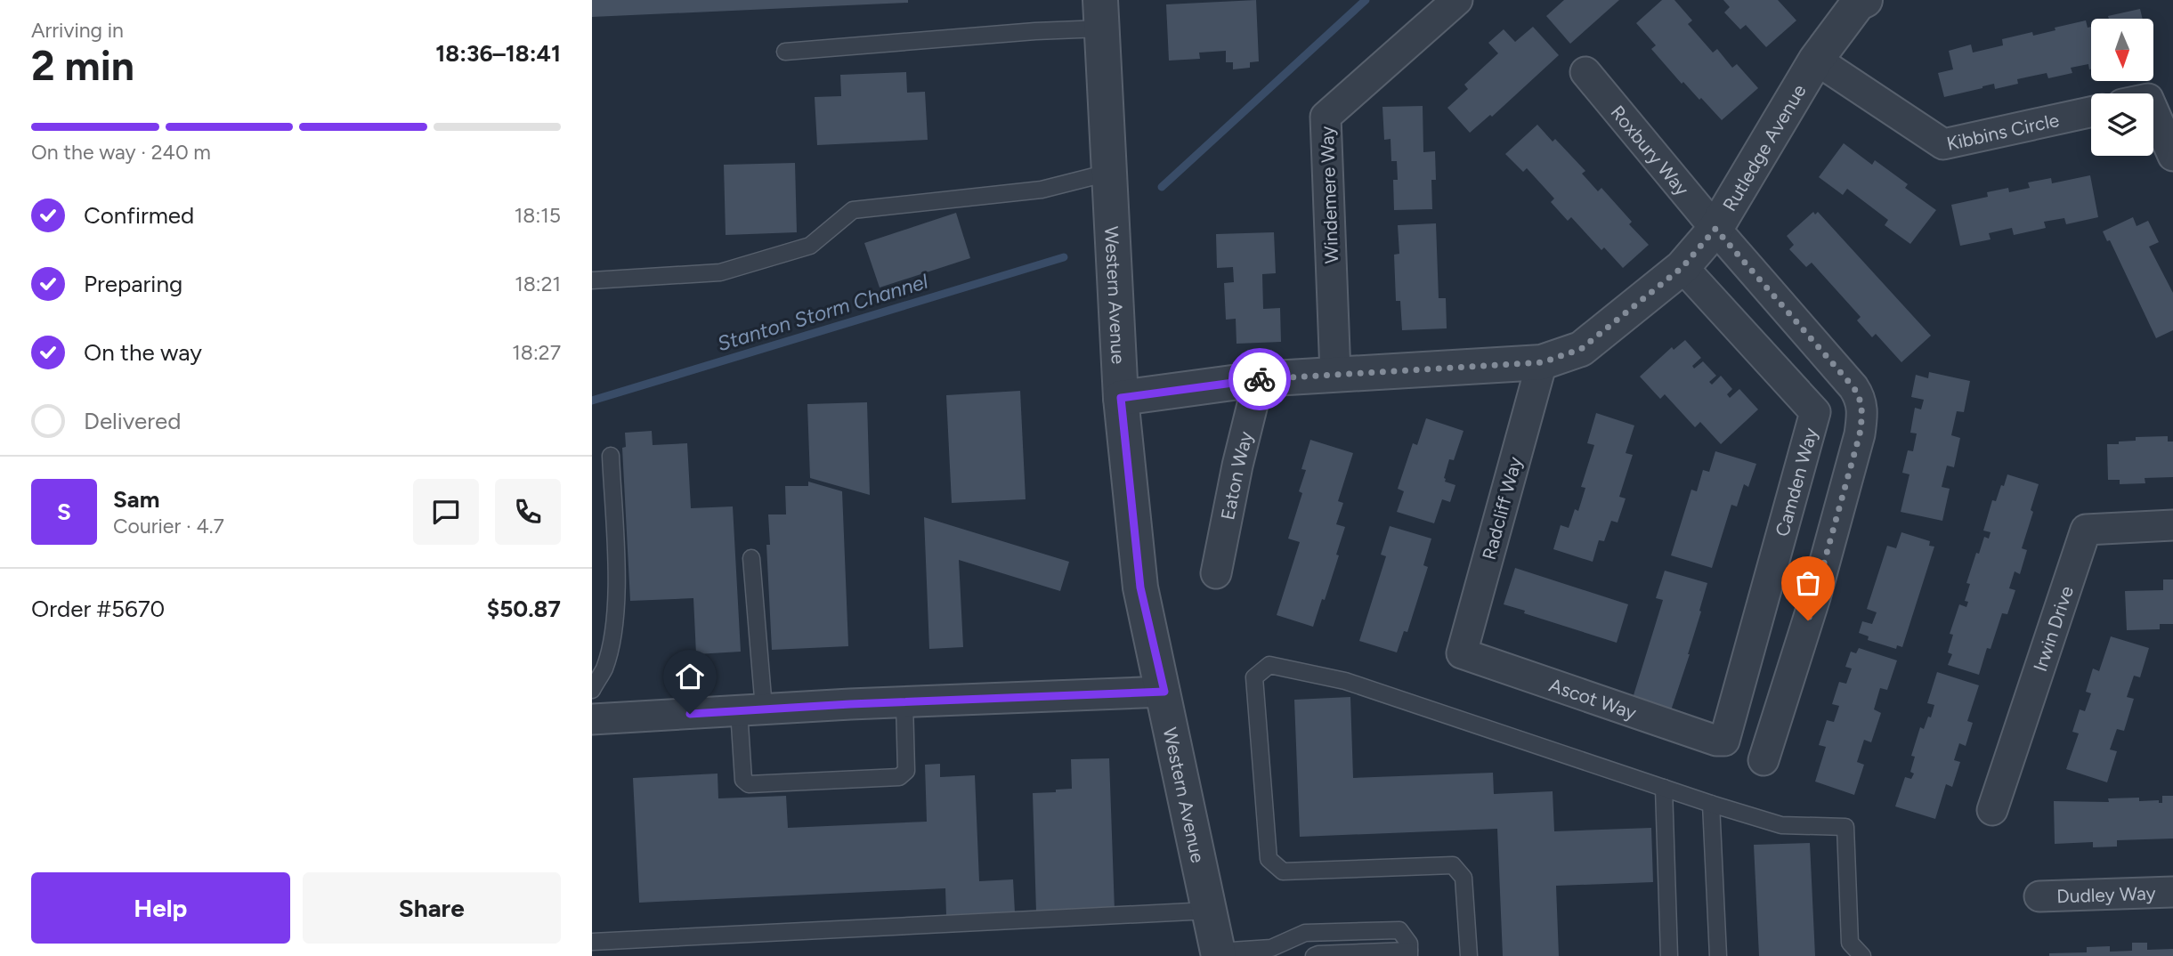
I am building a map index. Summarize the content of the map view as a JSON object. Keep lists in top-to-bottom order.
{
  "streets": {
    "street": [
      "Kibbins Circle",
      "Rutledge Avenue",
      "Roxbury Way",
      "Windemere Way",
      "Western Avenue",
      "Eaton Way",
      "Camden Way",
      "Radcliff Way",
      "Irwin Drive",
      "Ascot Way",
      "Dudley Way"
    ]
  },
  "crossings": [
    ["Kibbins Circle", "Rutledge Avenue"],
    ["Rutledge Avenue", "Roxbury Way"],
    ["Rutledge Avenue", "Windemere Way"],
    ["Rutledge Avenue", "Western Avenue"],
    ["Rutledge Avenue", "Eaton Way"],
    ["Rutledge Avenue", "Camden Way"],
    ["Rutledge Avenue", "Radcliff Way"],
    ["Camden Way", "Ascot Way"],
    ["Radcliff Way", "Ascot Way"]
  ],
  "water": ["Stanton Storm Channel"],
  "north": "bottom",
  "page": {
    "heading": ["2 min", "Arriving in", "18:36–18:41"],
    "panel": [
      "Sam",
      "Courier · 4.7",
      "Order #5670",
      "$50.87"
    ],
    "bar": "On the way · 240 m",
    "list": [
      ["Confirmed", "18:15"],
      ["Preparing", "18:21"],
      ["On the way", "18:27"],
      "Delivered"
    ],
    "round": "S",
    "buttons": ["Help", "Share"]
  }
}
